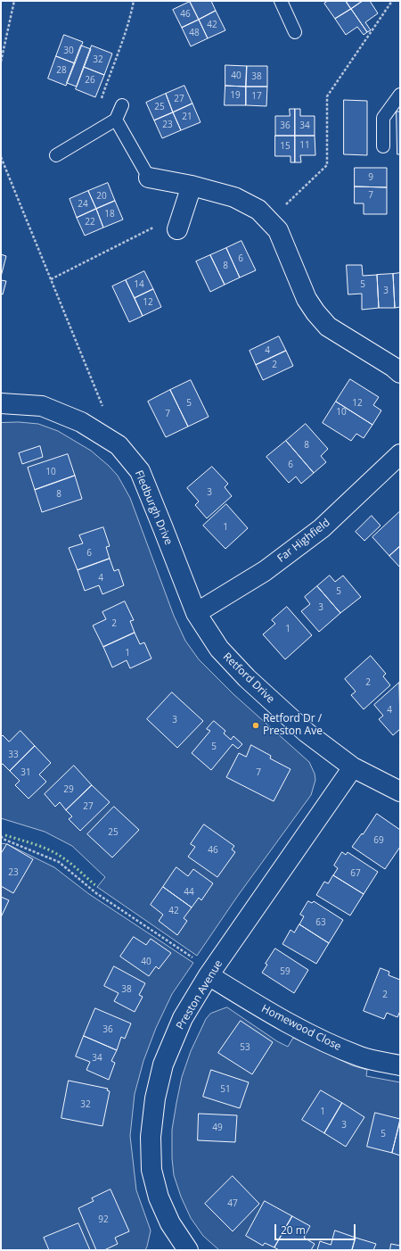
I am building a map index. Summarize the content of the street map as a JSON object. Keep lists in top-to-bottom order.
{
  "streets": {
    "street": [
      "Fledburgh Drive",
      "Far Highfield",
      "Retford Drive",
      "Preston Avenue",
      "Homewood Close"
    ]
  },
  "crossings": [
    ["Fledburgh Drive", "Far Highfield"],
    ["Fledburgh Drive", "Retford Drive"],
    ["Far Highfield", "Retford Drive"],
    ["Retford Drive", "Preston Avenue"],
    ["Preston Avenue", "Homewood Close"]
  ],
  "places": ["Retford Dr / Preston Ave"],
  "house_numbers": [
    "46",
    "42",
    "48",
    "30",
    "32",
    "28",
    "40",
    "38",
    "26",
    "19",
    "17",
    "27",
    "25",
    "21",
    "23",
    "36",
    "34",
    "11",
    "15",
    "9",
    "7",
    "20",
    "24",
    "18",
    "22",
    "6",
    "8",
    "14",
    "5",
    "3",
    "12",
    "4",
    "2",
    "5",
    "12",
    "10",
    "7",
    "8",
    "6",
    "10",
    "3",
    "8",
    "1",
    "6",
    "4",
    "5",
    "3",
    "2",
    "1",
    "1",
    "2",
    "4",
    "3",
    "5",
    "33",
    "31",
    "7",
    "29",
    "27",
    "25",
    "69",
    "46",
    "23",
    "67",
    "44",
    "42",
    "63",
    "40",
    "59",
    "38",
    "2",
    "36",
    "53",
    "34",
    "51",
    "32",
    "1",
    "3",
    "49",
    "5",
    "47",
    "92"
  ],
  "scale_bar": "20 m"
}
